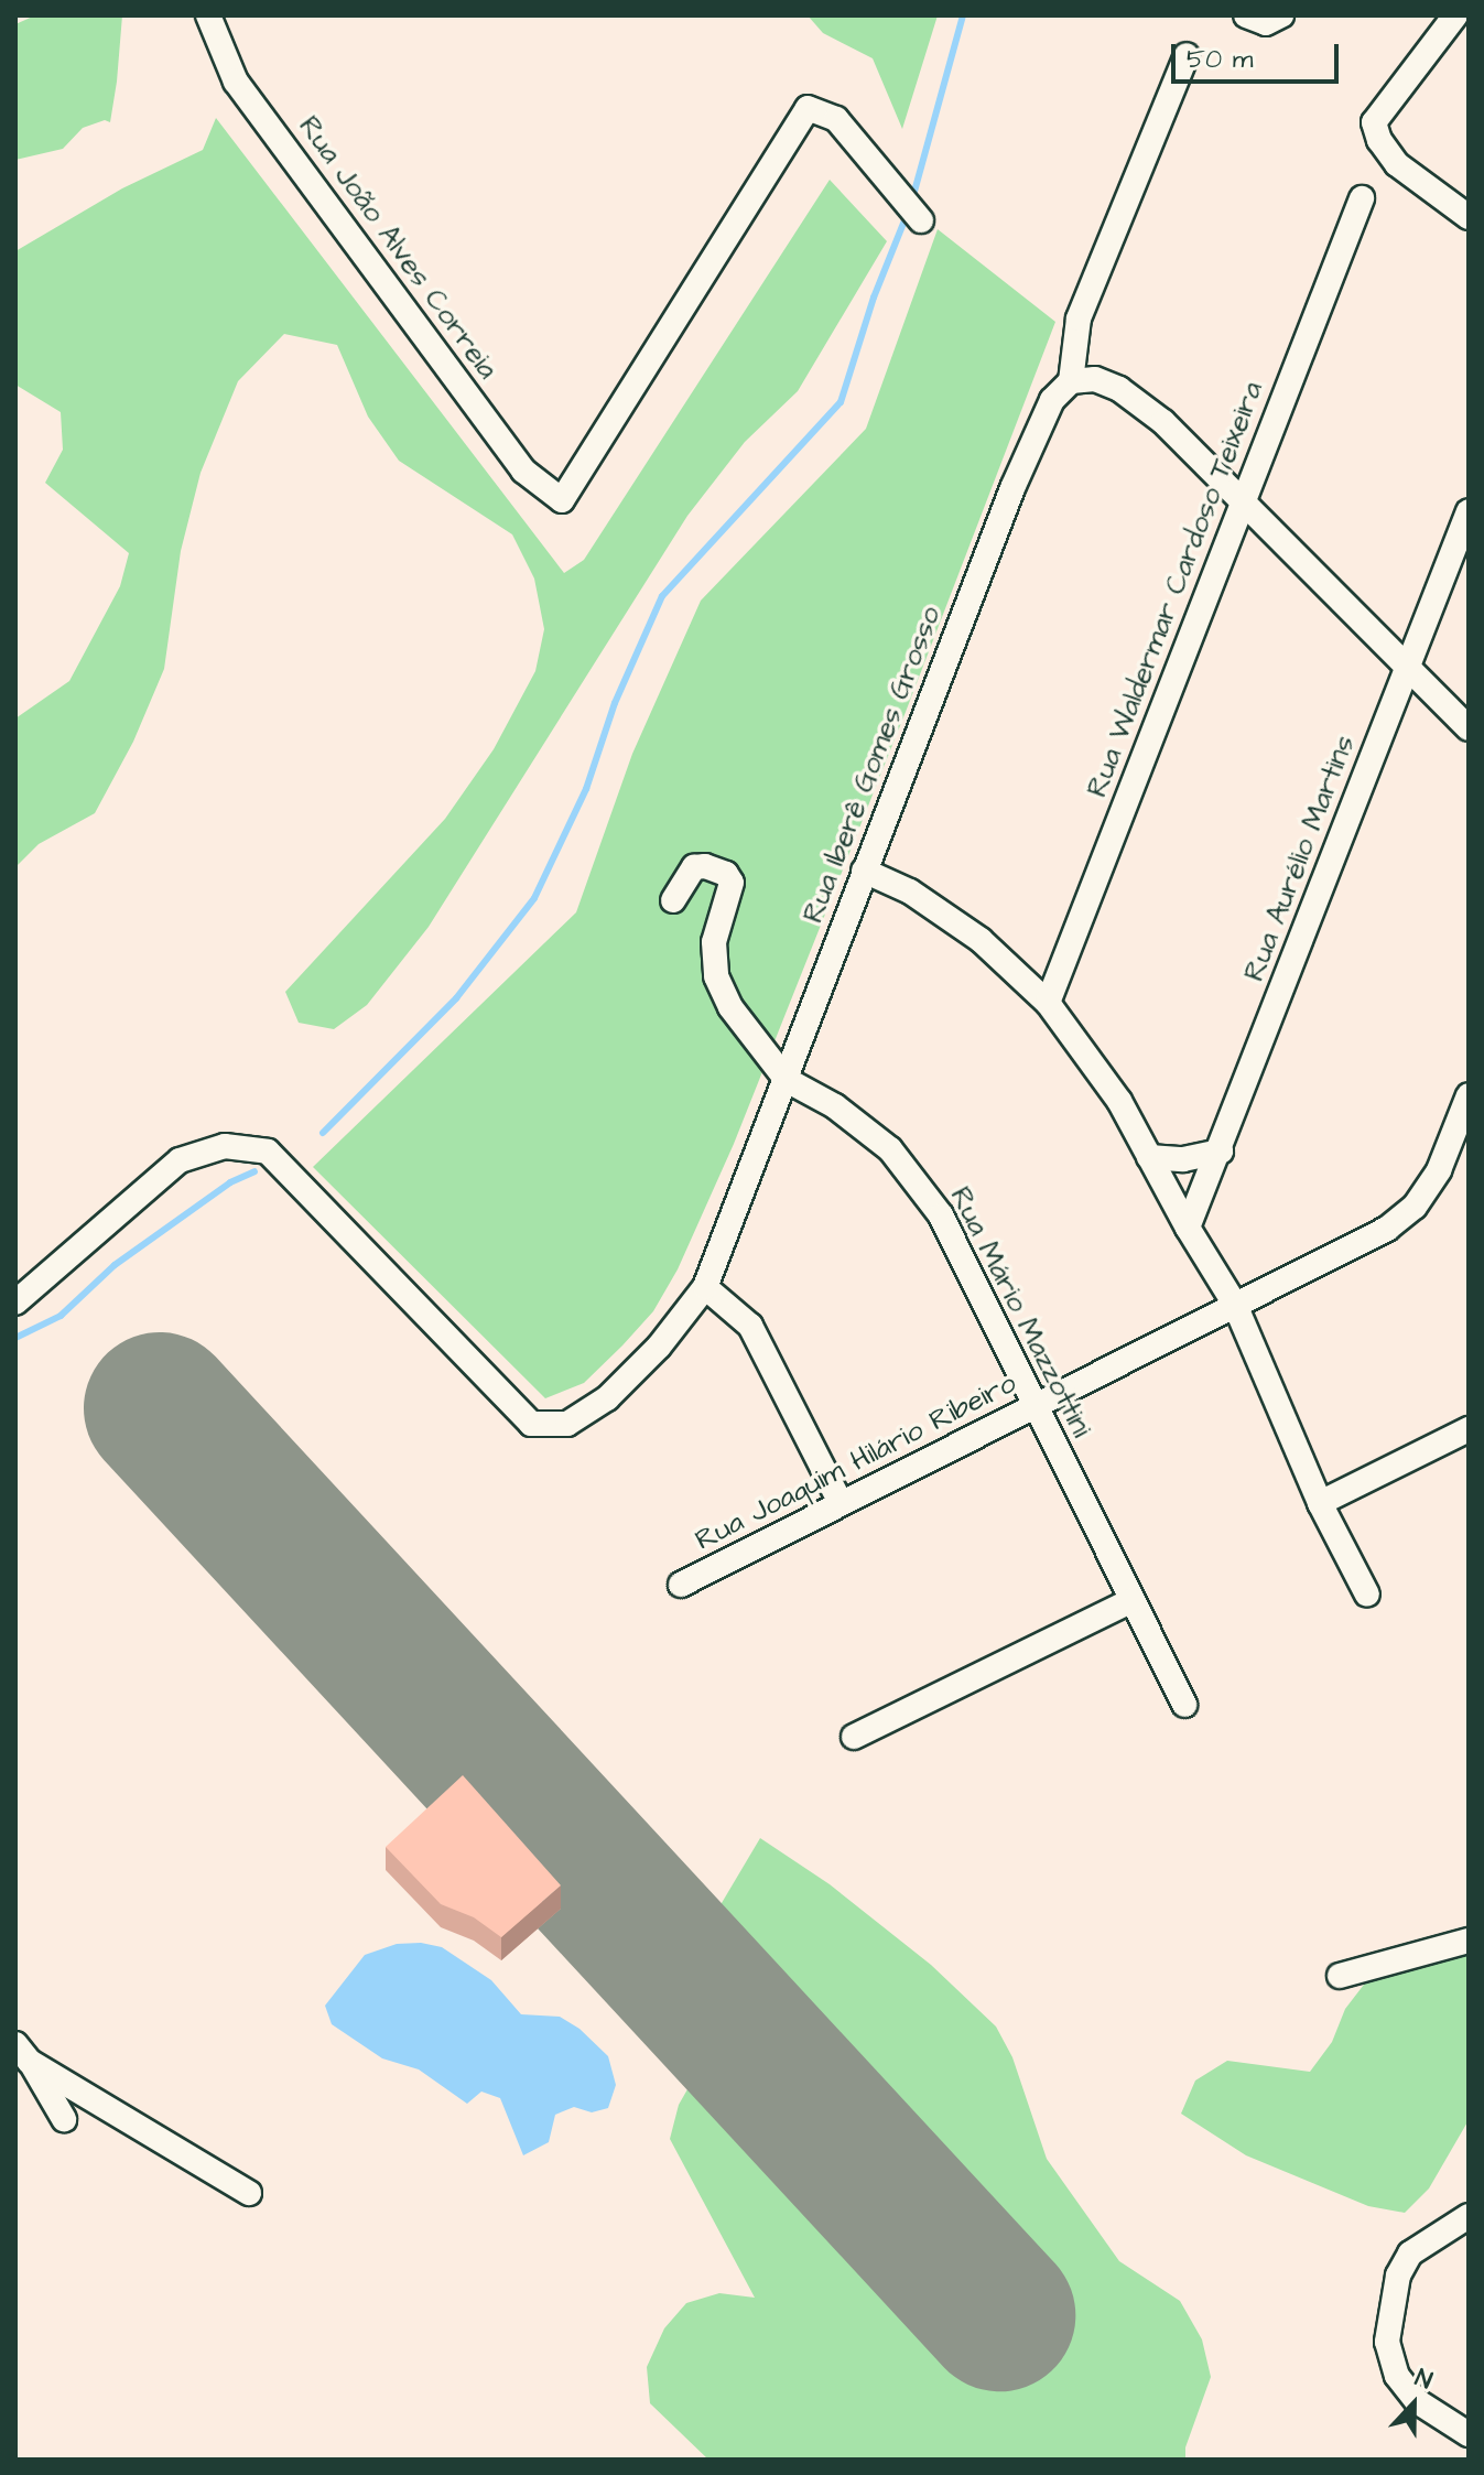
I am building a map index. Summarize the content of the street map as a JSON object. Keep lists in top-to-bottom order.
{
  "streets": {
    "street": [
      "Rua João Alves Correia",
      "Rua Waldermar Cardoso Teixeira",
      "Rua Iberê Gomes Grosso",
      "Rua Aurélio Martins",
      "Rua Mário Mazzottini",
      "Rua Joaquim Hilário Ribeiro"
    ]
  },
  "crossings": [
    ["Rua Iberê Gomes Grosso", "Rua Mário Mazzottini"],
    ["Rua Mário Mazzottini", "Rua Joaquim Hilário Ribeiro"]
  ],
  "scale_bar": "50 m",
  "north": "top"
}
